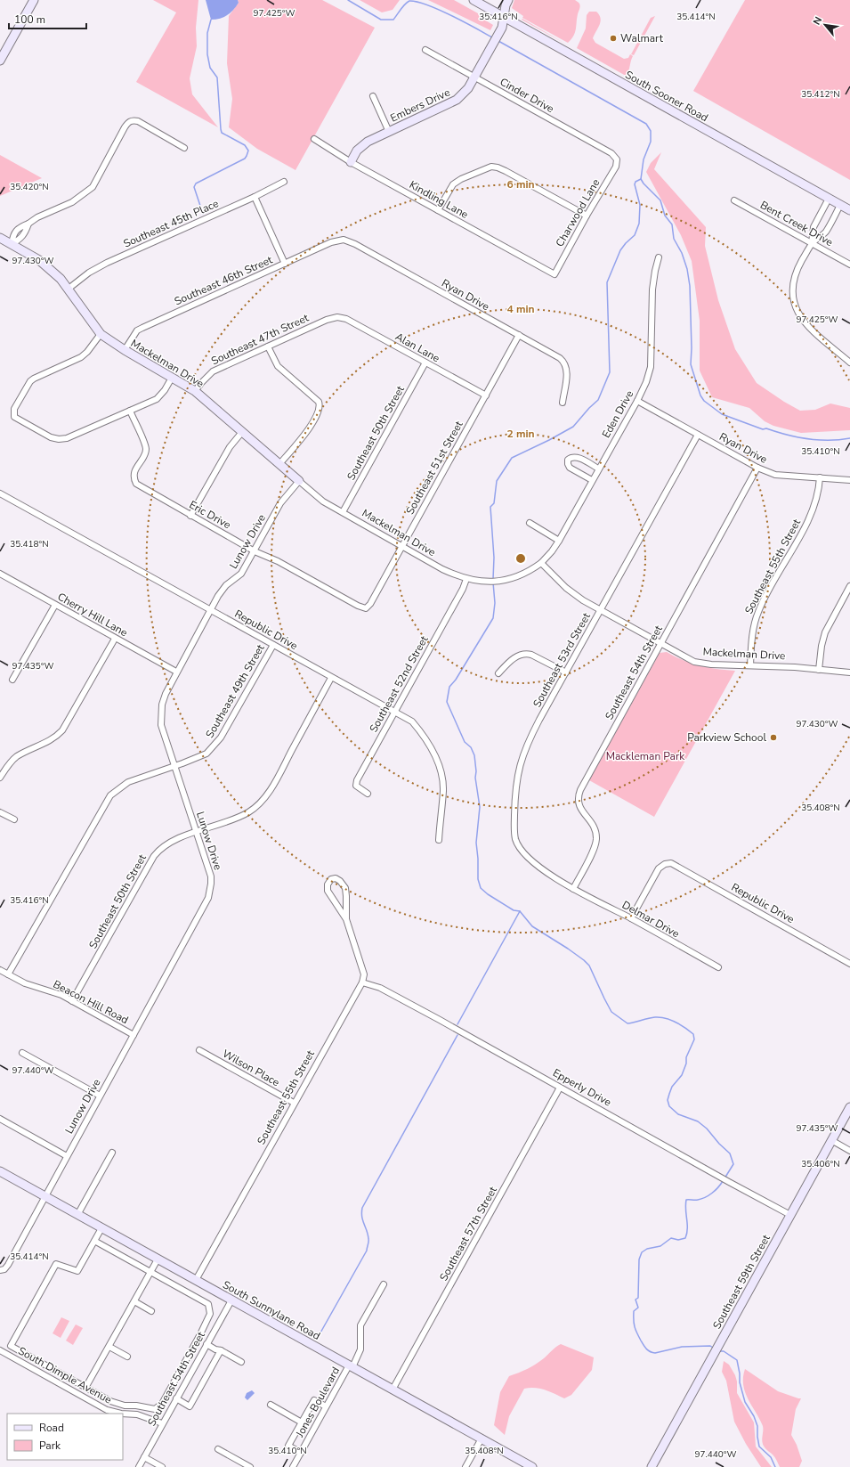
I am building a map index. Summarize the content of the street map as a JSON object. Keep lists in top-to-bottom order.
{
  "streets": {
    "main road": [
      "South Sooner Road",
      "Embers Drive",
      "Mackelman Drive",
      "Southeast 59th Street",
      "South Sunnylane Road"
    ],
    "street": [
      "Cinder Drive",
      "Kindling Lane",
      "Charwood Lane",
      "Southeast 45th Place",
      "Bent Creek Drive",
      "Southeast 46th Street",
      "Ryan Drive",
      "Southeast 47th Street",
      "Alan Lane",
      "Eden Drive",
      "Southeast 50th Street",
      "Southeast 51st Street",
      "Eric Drive",
      "Lunow Drive",
      "Southeast 55th Street",
      "Cherry Hill Lane",
      "Republic Drive",
      "Southeast 53rd Street",
      "Southeast 54th Street",
      "Southeast 52nd Street",
      "Southeast 49th Street",
      "Delmar Drive",
      "Beacon Hill Road",
      "Wilson Place",
      "Epperly Drive",
      "Southeast 57th Street",
      "South Dimple Avenue",
      "Jones Boulevard"
    ]
  },
  "crossings": [
    ["Cinder Drive", "Embers Drive"],
    ["Cinder Drive", "Charwood Lane"],
    ["South Sooner Road", "Embers Drive"],
    ["Embers Drive", "Kindling Lane"],
    ["Kindling Lane", "Charwood Lane"],
    ["Southeast 45th Place", "Mackelman Drive"],
    ["Southeast 46th Street", "Ryan Drive"],
    ["Southeast 46th Street", "Mackelman Drive"],
    ["Ryan Drive", "Eden Drive"],
    ["Ryan Drive", "Southeast 51st Street"],
    ["Ryan Drive", "Southeast 55th Street"],
    ["Ryan Drive", "Southeast 53rd Street"],
    ["Ryan Drive", "Southeast 54th Street"],
    ["Southeast 47th Street", "Alan Lane"],
    ["Southeast 47th Street", "Mackelman Drive"],
    ["Alan Lane", "Southeast 50th Street"],
    ["Alan Lane", "Southeast 51st Street"],
    ["Mackelman Drive", "Eden Drive"],
    ["Mackelman Drive", "Southeast 50th Street"],
    ["Mackelman Drive", "Southeast 51st Street"],
    ["Mackelman Drive", "Lunow Drive"],
    ["Mackelman Drive", "Southeast 55th Street"],
    ["Mackelman Drive", "Southeast 53rd Street"],
    ["Mackelman Drive", "Southeast 54th Street"],
    ["Mackelman Drive", "Southeast 52nd Street"],
    ["Southeast 50th Street", "Lunow Drive"],
    ["Southeast 50th Street", "Republic Drive"],
    ["Southeast 50th Street", "Beacon Hill Road"],
    ["Southeast 51st Street", "Eric Drive"],
    ["Eric Drive", "Lunow Drive"],
    ["Lunow Drive", "Cherry Hill Lane"],
    ["Lunow Drive", "Republic Drive"],
    ["Lunow Drive", "Southeast 49th Street"],
    ["Lunow Drive", "Beacon Hill Road"],
    ["Lunow Drive", "South Sunnylane Road"],
    ["Southeast 55th Street", "Wilson Place"],
    ["Southeast 55th Street", "Epperly Drive"],
    ["Southeast 55th Street", "South Sunnylane Road"],
    ["Republic Drive", "Southeast 52nd Street"],
    ["Republic Drive", "Southeast 49th Street"],
    ["Republic Drive", "Delmar Drive"],
    ["Southeast 53rd Street", "Southeast 54th Street"],
    ["Southeast 53rd Street", "Delmar Drive"],
    ["Southeast 54th Street", "Delmar Drive"],
    ["Southeast 54th Street", "South Sunnylane Road"],
    ["Southeast 54th Street", "South Dimple Avenue"],
    ["Southeast 49th Street", "Beacon Hill Road"],
    ["Epperly Drive", "Southeast 57th Street"],
    ["Epperly Drive", "Southeast 59th Street"],
    ["Southeast 57th Street", "South Sunnylane Road"],
    ["South Sunnylane Road", "Jones Boulevard"]
  ],
  "parks": ["Mackleman Park"],
  "places": ["Walmart", "Parkview School"],
  "legend": ["Road", "Park"],
  "scale_bar": "100 m",
  "north": "top left",
  "coordinates": [
    "97.425°W",
    "35.416°N",
    "35.414°N",
    "35.412°N",
    "35.420°N",
    "97.430°W",
    "35.410°N",
    "35.418°N",
    "97.435°W",
    "35.408°N",
    "97.440°W",
    "35.406°N"
  ],
  "rings": ["6 min", "4 min", "2 min"]
}
